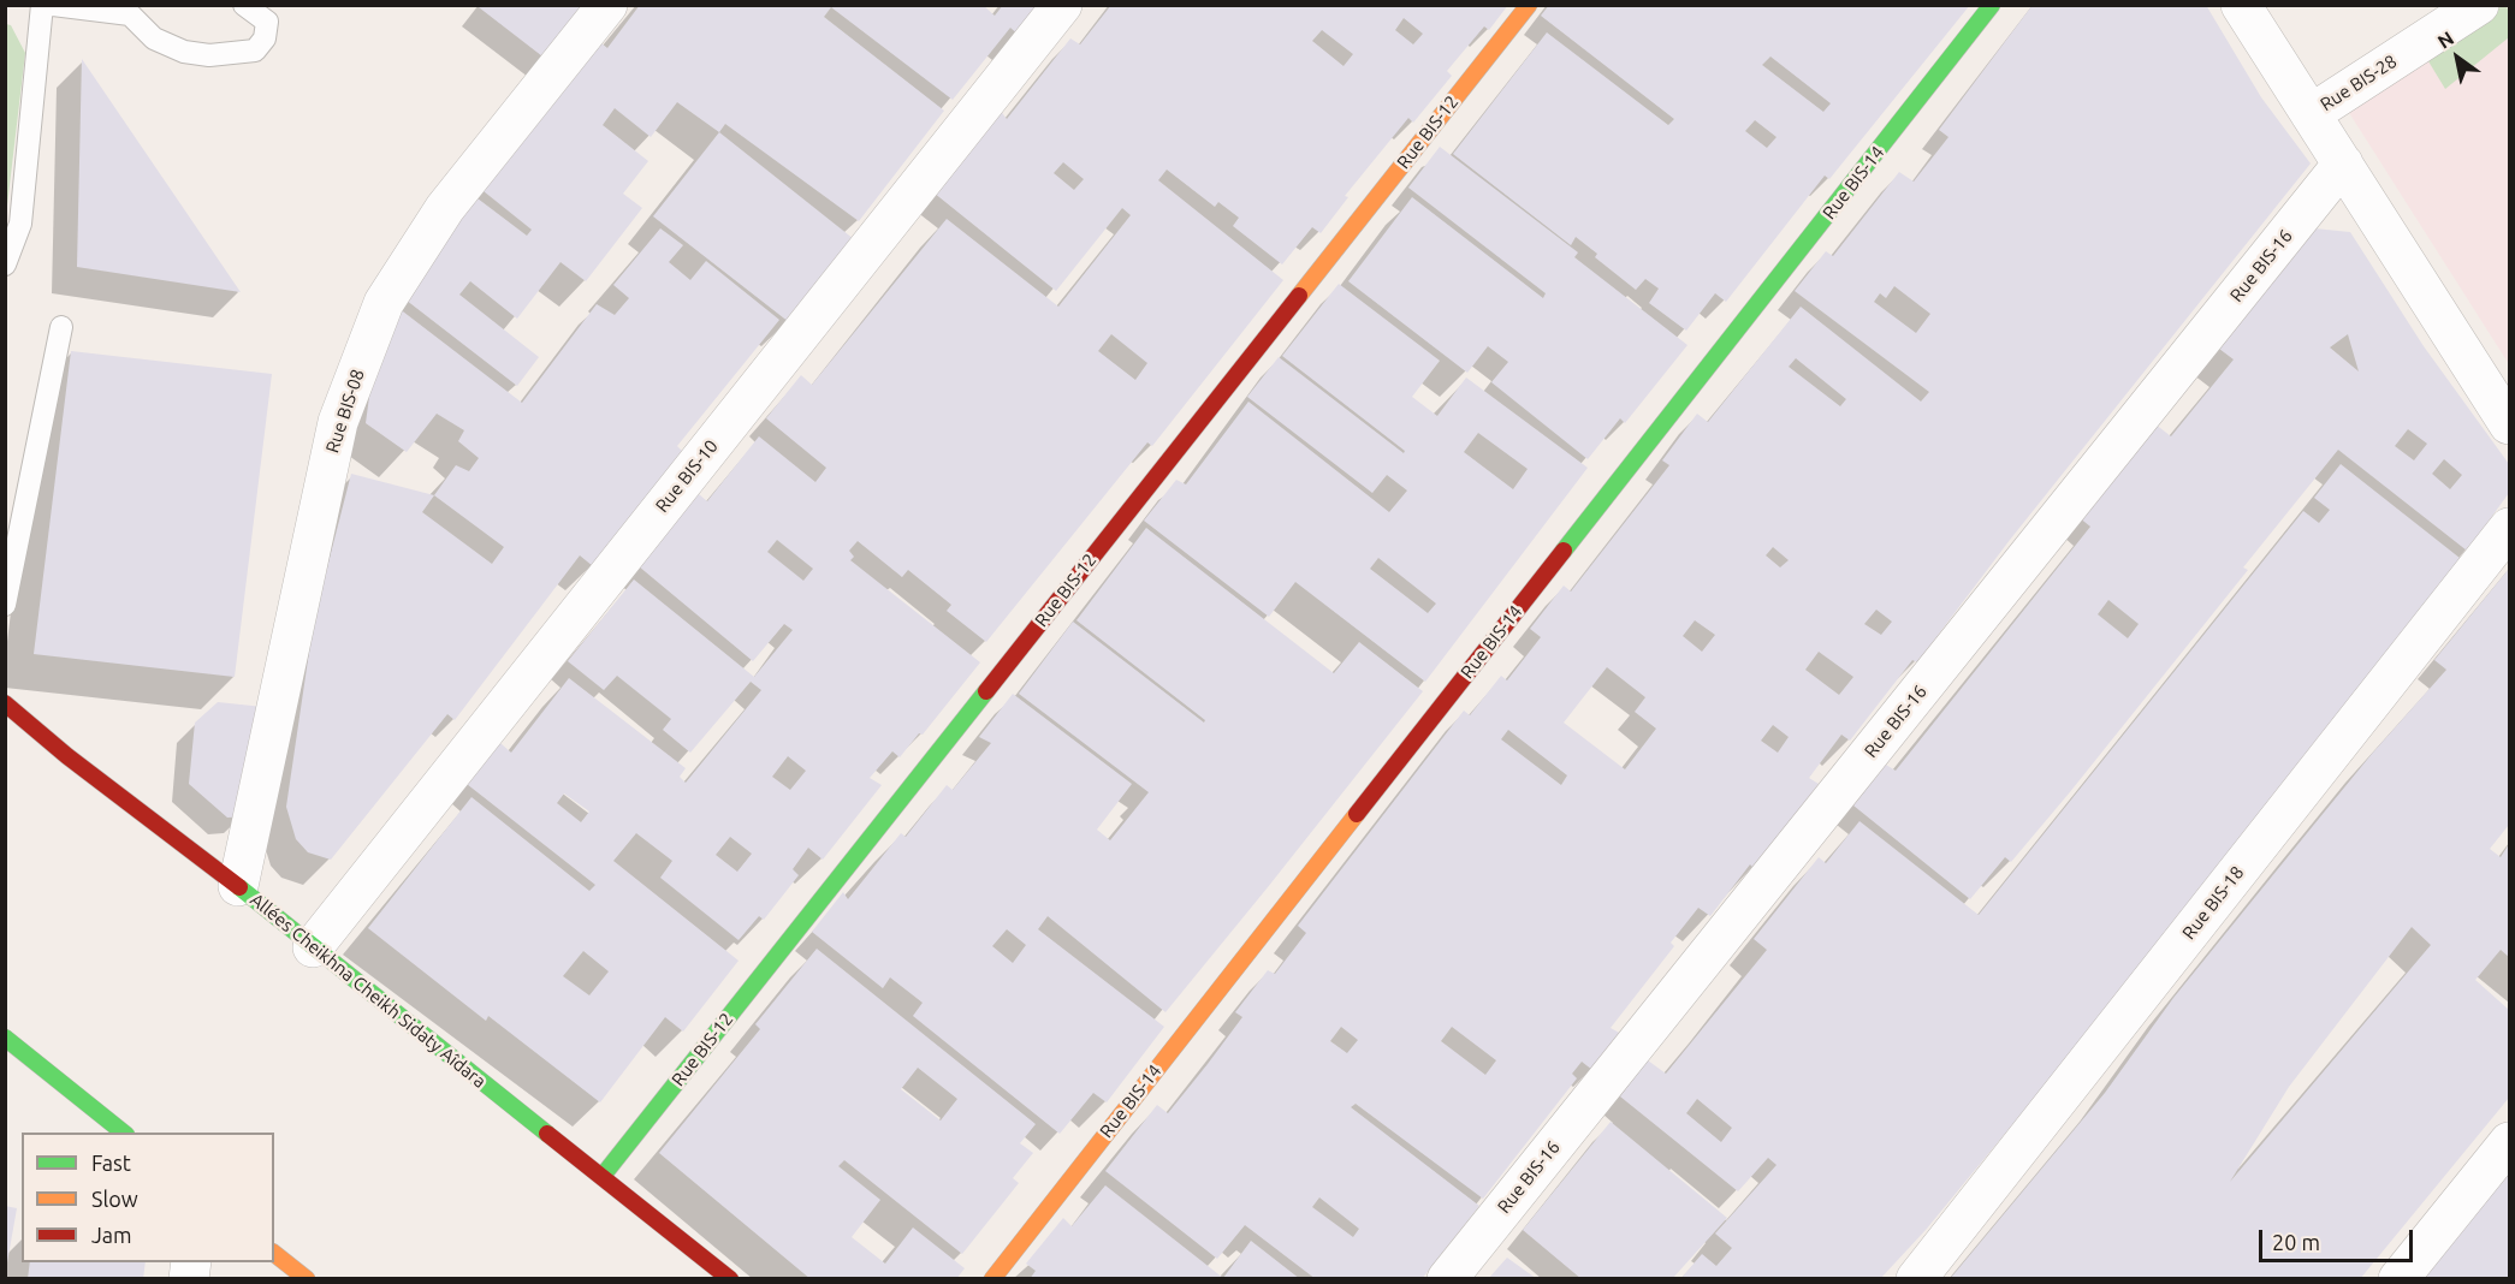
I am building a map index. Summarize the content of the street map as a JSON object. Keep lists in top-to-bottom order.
{
  "streets": {
    "street": [
      "Rue BIS-28",
      "Rue BIS-12",
      "Rue BIS-14",
      "Rue BIS-16",
      "Rue BIS-08",
      "Rue BIS-10",
      "Rue BIS-18",
      "Allées Cheikhna Cheikh Sidaty Aîdara"
    ]
  },
  "crossings": [
    ["Rue BIS-12", "Allées Cheikhna Cheikh Sidaty Aîdara"],
    ["Rue BIS-08", "Allées Cheikhna Cheikh Sidaty Aîdara"],
    ["Rue BIS-10", "Allées Cheikhna Cheikh Sidaty Aîdara"]
  ],
  "legend": ["Fast", "Slow", "Jam"],
  "scale_bar": "20 m",
  "north": "top left"
}
